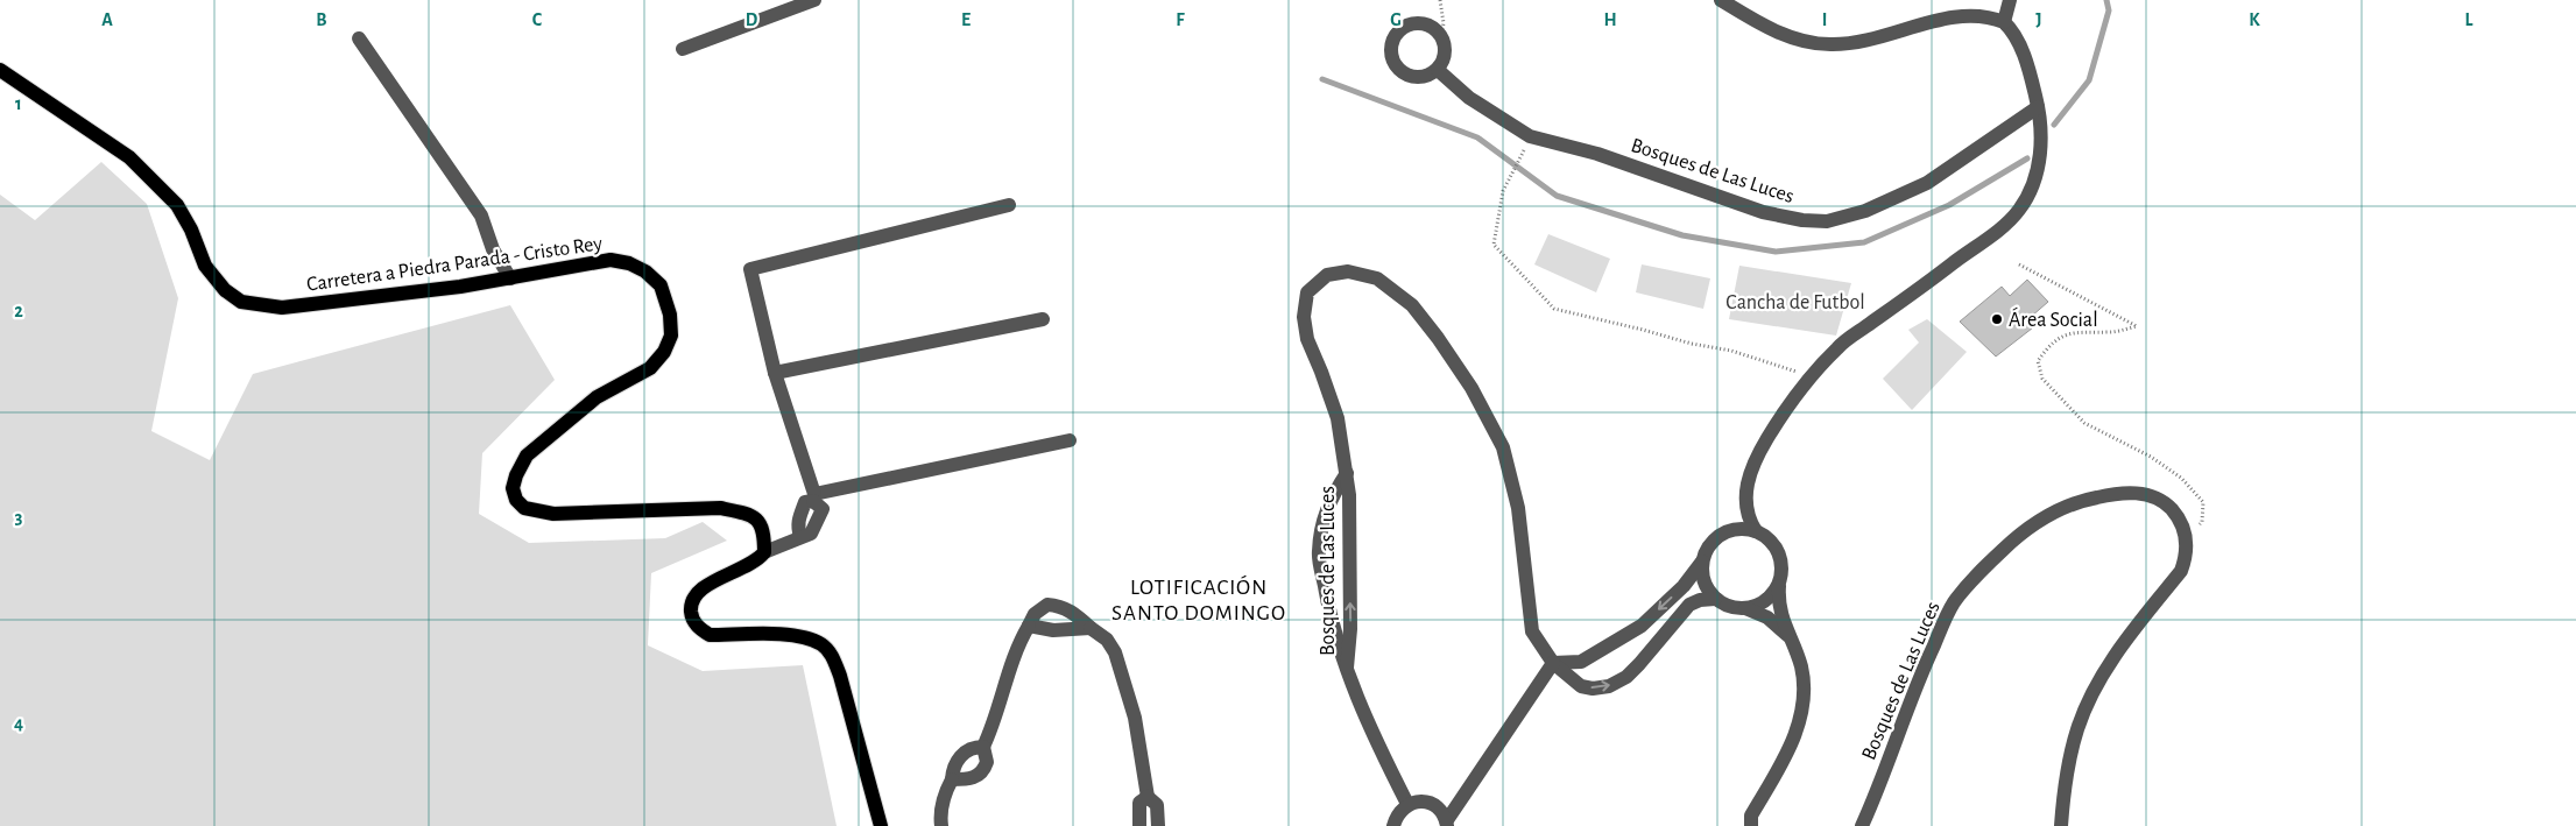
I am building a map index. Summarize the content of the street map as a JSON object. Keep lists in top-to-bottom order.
{
  "streets": {
    "main road": ["Carretera a Piedra Parada - Cristo Rey"],
    "street": ["Bosques de Las Luces"]
  },
  "districts": ["LOTIFICACIÓN SANTO DOMINGO"],
  "parks": ["Cancha de Futbol"],
  "places": ["Área Social"],
  "grid": {
    "columns": [
      "A",
      "B",
      "C",
      "D",
      "E",
      "F",
      "G",
      "H",
      "I",
      "J",
      "K",
      "L"
    ],
    "rows": [
      "1",
      "2",
      "3",
      "4"
    ]
  }
}
